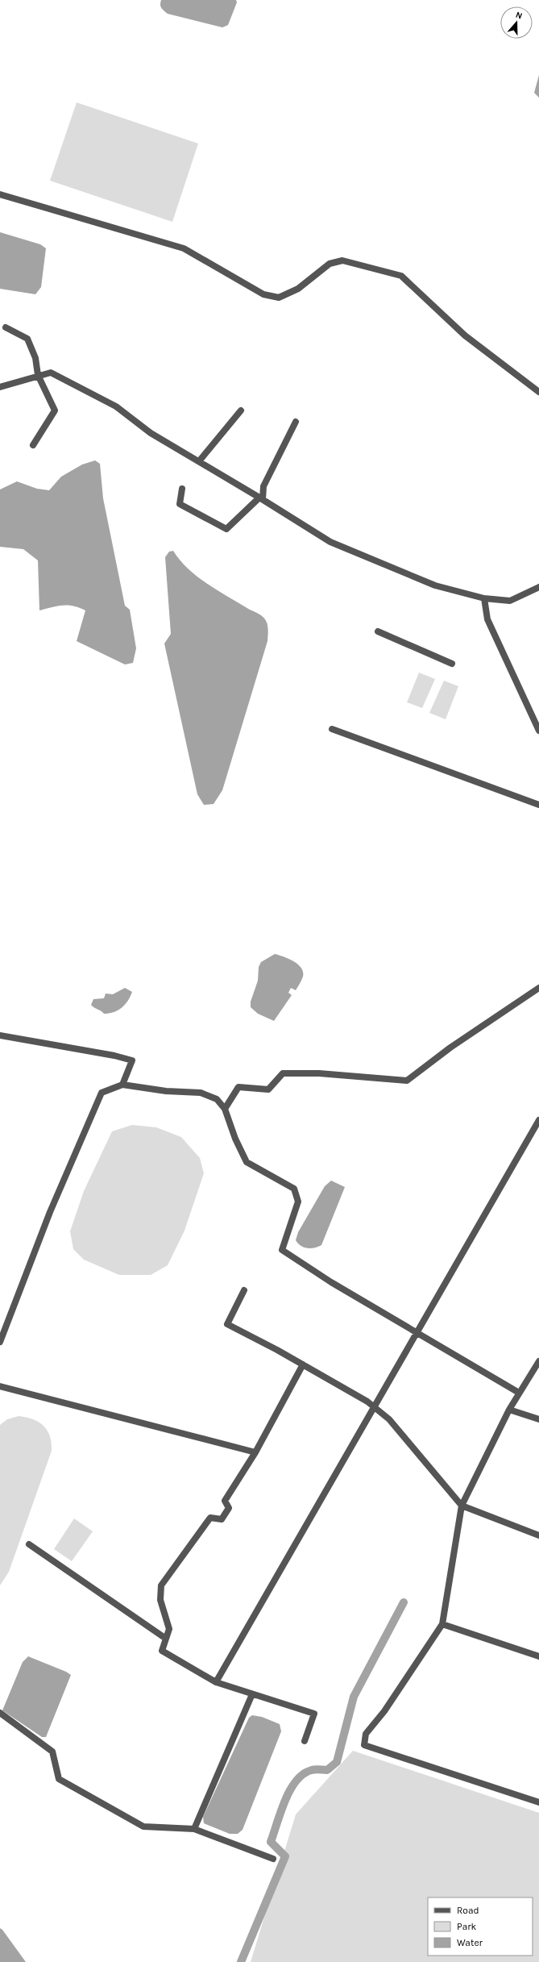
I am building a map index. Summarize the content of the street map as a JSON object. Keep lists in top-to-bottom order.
{
  "legend": ["Road", "Park", "Water"],
  "north": "top"
}
